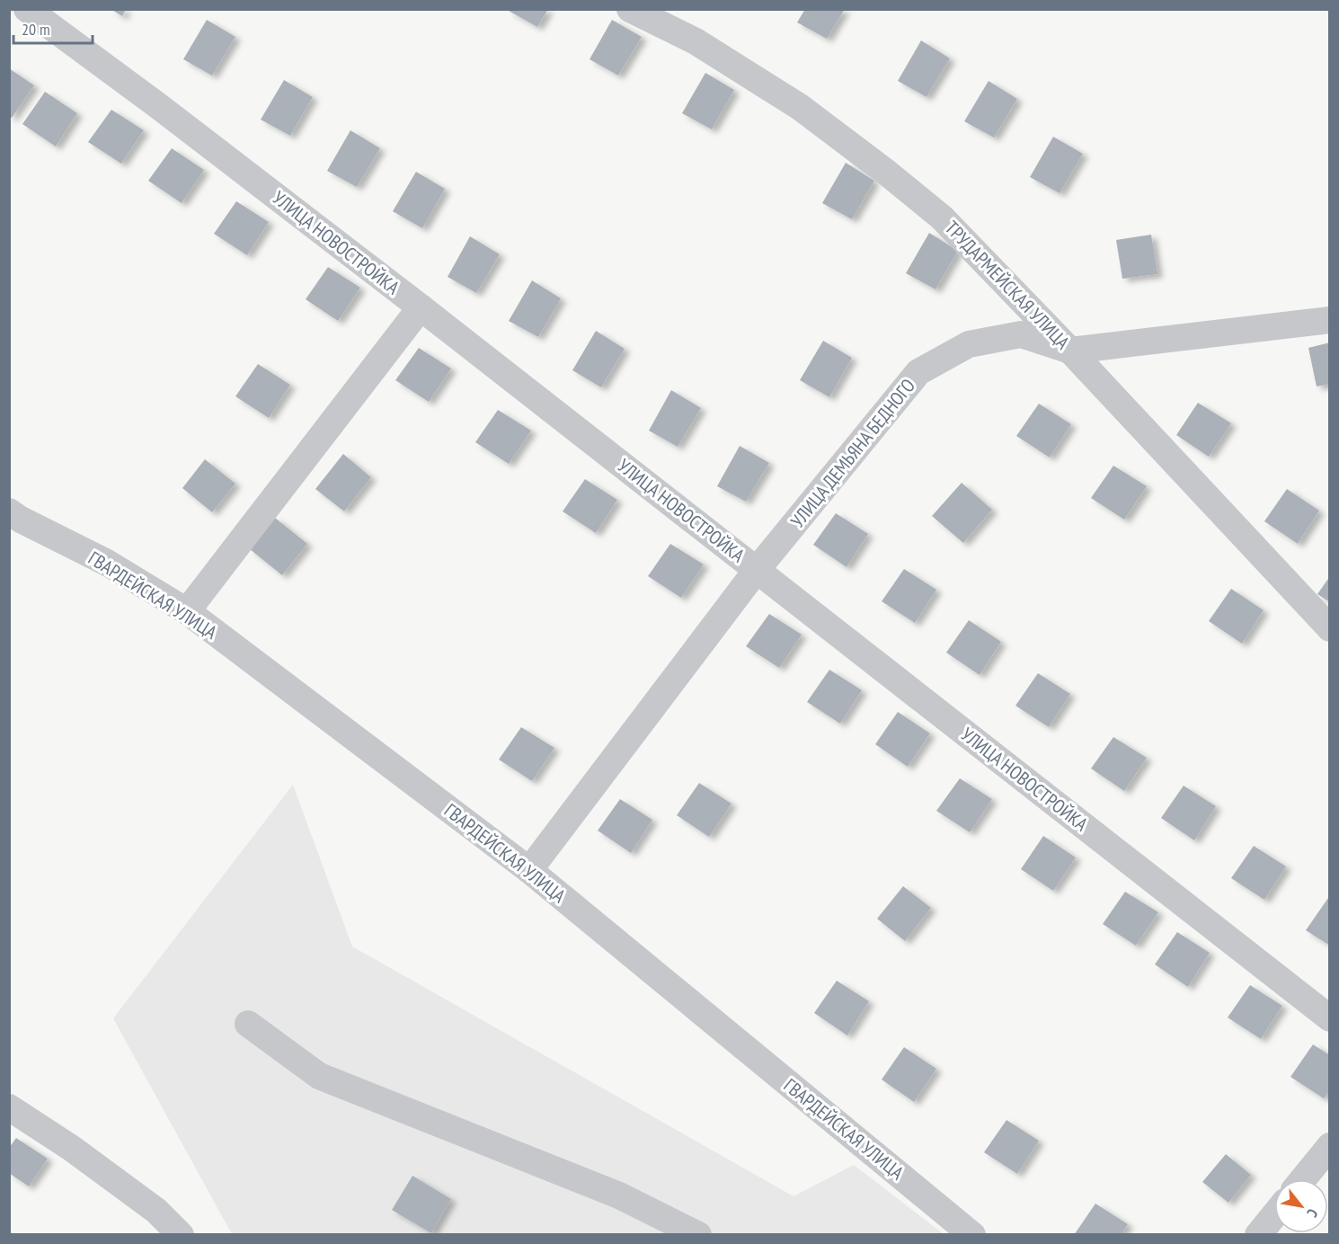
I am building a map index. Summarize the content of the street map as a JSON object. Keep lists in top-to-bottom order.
{
  "streets": {
    "street": [
      "УЛИЦА НОВОСТРОЙКА",
      "ТРУДАРМЕЙСКАЯ УЛИЦА",
      "УЛИЦА ДЕМЬЯНА БЕДНОГО",
      "ГВАРДЕЙСКАЯ УЛИЦА"
    ]
  },
  "crossings": [
    ["УЛИЦА НОВОСТРОЙКА", "УЛИЦА ДЕМЬЯНА БЕДНОГО"],
    ["ТРУДАРМЕЙСКАЯ УЛИЦА", "УЛИЦА ДЕМЬЯНА БЕДНОГО"],
    ["УЛИЦА ДЕМЬЯНА БЕДНОГО", "ГВАРДЕЙСКАЯ УЛИЦА"]
  ],
  "scale_bar": "20 m",
  "north": "bottom right"
}
